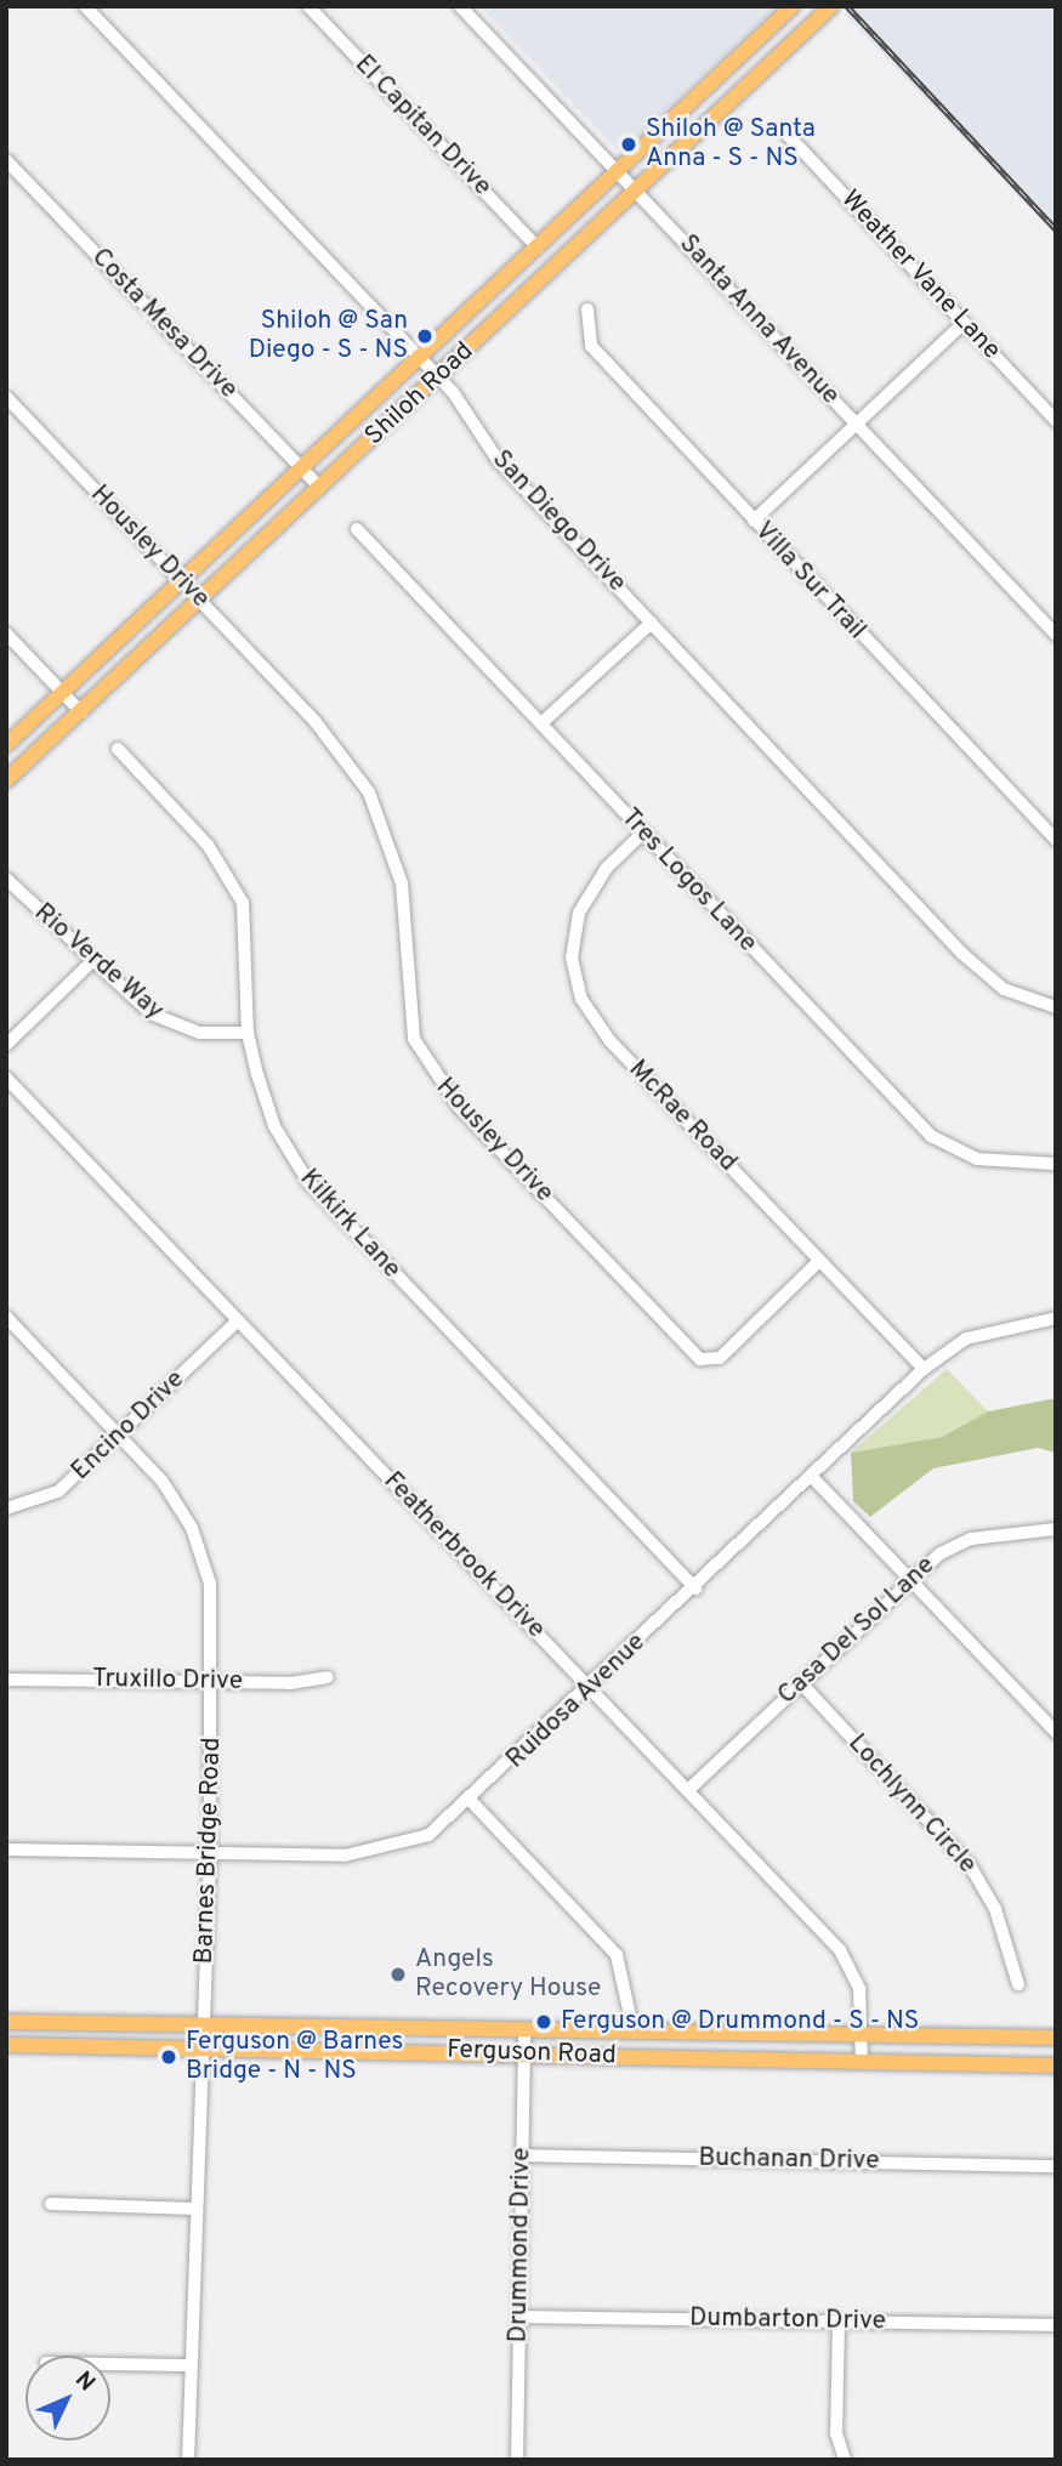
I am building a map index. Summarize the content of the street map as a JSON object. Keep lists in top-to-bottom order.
{
  "streets": {
    "main road": ["Shiloh Road", "Ferguson Road"],
    "street": [
      "El Capitan Drive",
      "Weather Vane Lane",
      "Santa Anna Avenue",
      "Costa Mesa Drive",
      "San Diego Drive",
      "Housley Drive",
      "Villa Sur Trail",
      "Tres Logos Lane",
      "Rio Verde Way",
      "McRae Road",
      "Kilkirk Lane",
      "Encino Drive",
      "Featherbrook Drive",
      "Casa Del Sol Lane",
      "Truxillo Drive",
      "Ruidosa Avenue",
      "Lochlynn Circle",
      "Barnes Bridge Road",
      "Buchanan Drive",
      "Drummond Drive",
      "Dumbarton Drive"
    ]
  },
  "crossings": [
    ["El Capitan Drive", "Shiloh Road"],
    ["Santa Anna Avenue", "Shiloh Road"],
    ["Costa Mesa Drive", "Shiloh Road"],
    ["Shiloh Road", "San Diego Drive"],
    ["Shiloh Road", "Housley Drive"],
    ["Housley Drive", "McRae Road"],
    ["Tres Logos Lane", "McRae Road"],
    ["Rio Verde Way", "Kilkirk Lane"],
    ["McRae Road", "Ruidosa Avenue"],
    ["Kilkirk Lane", "Ruidosa Avenue"],
    ["Encino Drive", "Featherbrook Drive"],
    ["Encino Drive", "Barnes Bridge Road"],
    ["Featherbrook Drive", "Casa Del Sol Lane"],
    ["Featherbrook Drive", "Ruidosa Avenue"],
    ["Featherbrook Drive", "Ferguson Road"],
    ["Casa Del Sol Lane", "Lochlynn Circle"],
    ["Truxillo Drive", "Barnes Bridge Road"],
    ["Ruidosa Avenue", "Barnes Bridge Road"],
    ["Barnes Bridge Road", "Ferguson Road"],
    ["Ferguson Road", "Drummond Drive"],
    ["Buchanan Drive", "Drummond Drive"],
    ["Drummond Drive", "Dumbarton Drive"]
  ],
  "places": [
    "Shiloh @ Santa Anna - S - NS",
    "Shiloh @ San Diego - S - NS",
    "Angels Recovery House",
    "Ferguson @ Drummond - S - NS",
    "Ferguson @ Barnes Bridge - N - NS"
  ],
  "north": "top right"
}
